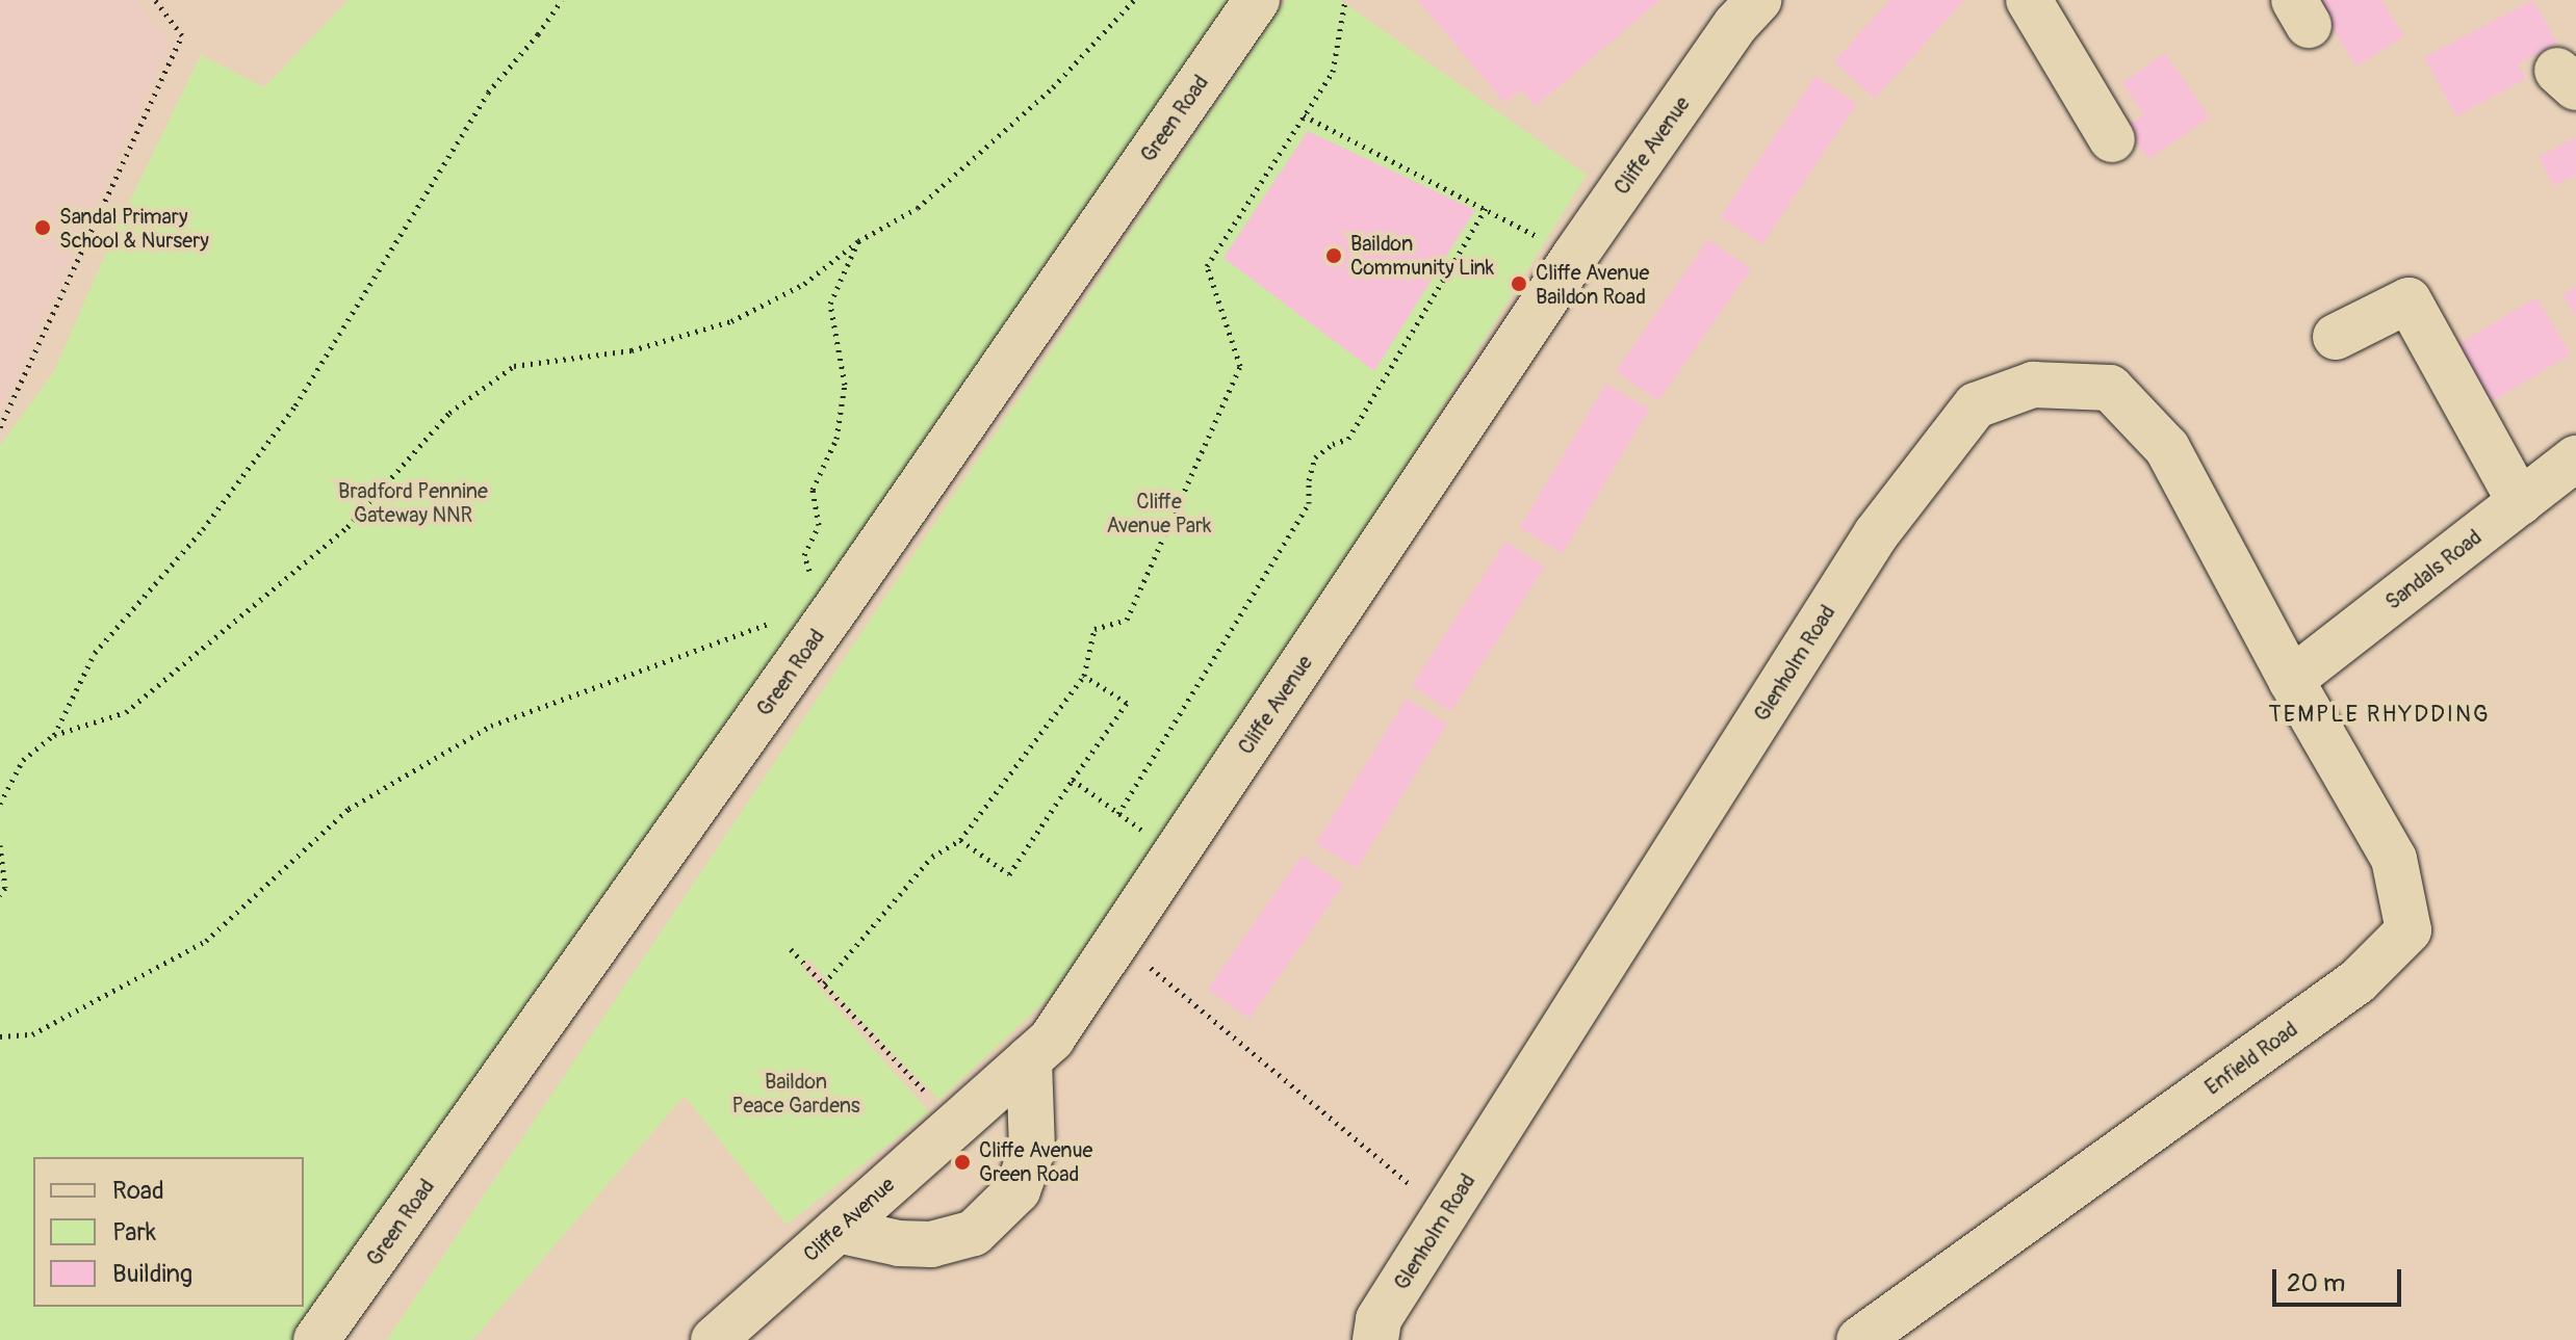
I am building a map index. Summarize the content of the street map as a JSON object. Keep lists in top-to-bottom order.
{
  "streets": {
    "street": [
      "Green Road",
      "Cliffe Avenue",
      "Sandals Road",
      "Glenholm Road",
      "Enfield Road"
    ]
  },
  "crossings": [
    ["Sandals Road", "Glenholm Road"],
    ["Sandals Road", "Enfield Road"],
    ["Glenholm Road", "Enfield Road"]
  ],
  "districts": ["TEMPLE RHYDDING"],
  "parks": ["Bradford Pennine Gateway NNR", "Cliffe Avenue Park", "Baildon Peace Gardens"],
  "places": [
    "Sandal Primary School & Nursery",
    "Baildon Community Link",
    "Cliffe Avenue Baildon Road",
    "Cliffe Avenue Green Road"
  ],
  "legend": ["Road", "Park", "Building"],
  "scale_bar": "20 m"
}
